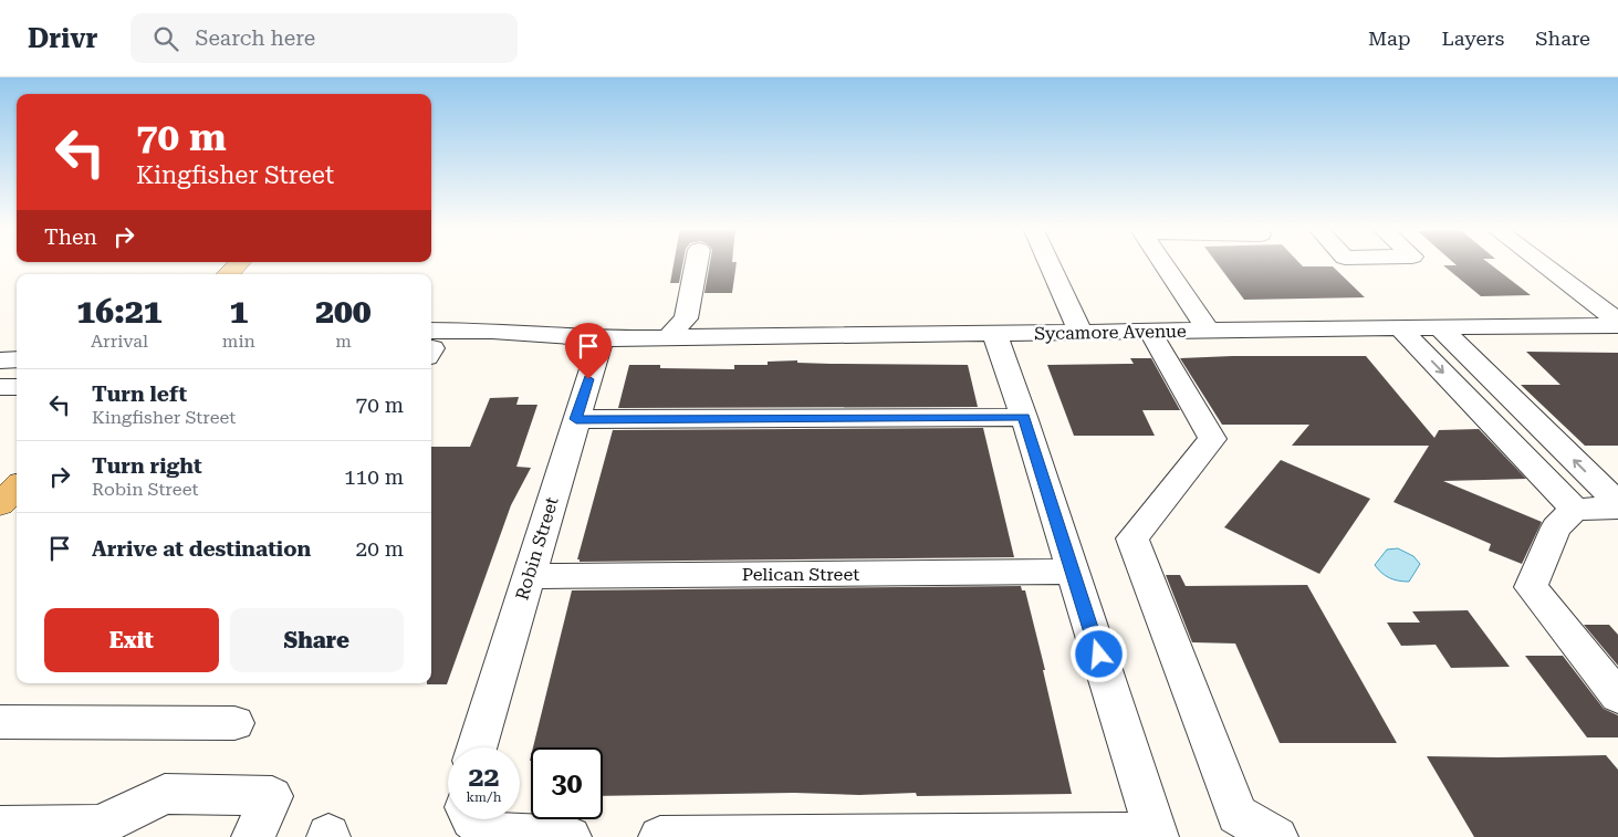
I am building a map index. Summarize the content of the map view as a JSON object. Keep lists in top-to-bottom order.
{
  "streets": {
    "street": ["Sycamore Avenue", "Robin Street", "Pelican Street"]
  },
  "crossings": [
    ["Sycamore Avenue", "Robin Street"],
    ["Robin Street", "Pelican Street"]
  ],
  "page": {
    "header": "Drivr",
    "search": "Search here",
    "nav": ["Map", "Layers", "Share"],
    "turn": ["70 m", "Kingfisher Street"],
    "then": "Then",
    "eta": [
      "16:21",
      "Arrival",
      "1",
      "min",
      "200",
      "m"
    ],
    "list": [
      {
        "name": "Turn left",
        "note": "Kingfisher Street",
        "value": "70 m"
      },
      {
        "name": "Turn right",
        "note": "Robin Street",
        "value": "110 m"
      },
      {
        "name": "Arrive at destination",
        "value": "20 m"
      }
    ],
    "buttons": ["Exit", "Share"],
    "speed": "22 km/h",
    "limit": "30"
  }
}
